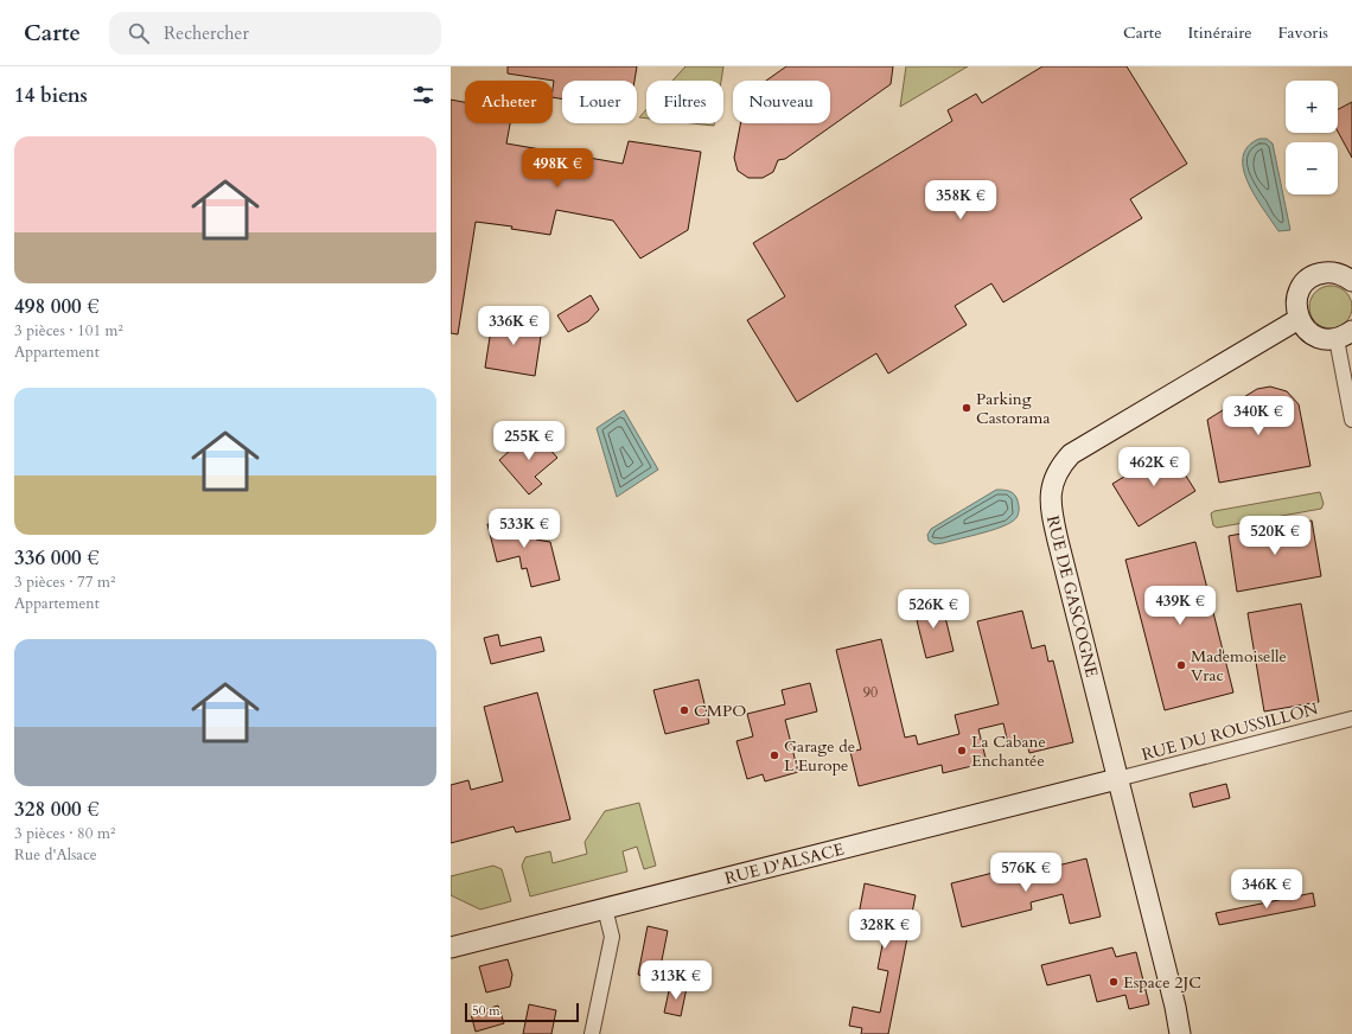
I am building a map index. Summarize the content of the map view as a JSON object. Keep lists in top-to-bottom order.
{
  "streets": {
    "street": ["RUE DE GASCOGNE", "RUE DU ROUSSILLON", "RUE D'ALSACE"]
  },
  "crossings": [
    ["RUE DE GASCOGNE", "RUE DU ROUSSILLON"],
    ["RUE DE GASCOGNE", "RUE D'ALSACE"],
    ["RUE DU ROUSSILLON", "RUE D'ALSACE"]
  ],
  "places": [
    "Parking Castorama",
    "Mademoiselle Vrac",
    "CMPO",
    "La Cabane Enchantée",
    "Garage de L'Europe",
    "Espace 2JC"
  ],
  "house_numbers": ["90"],
  "scale_bar": "50 m",
  "page": {
    "header": "Carte",
    "search": "Rechercher",
    "nav": ["Carte", "Itinéraire", "Favoris"],
    "heading": "14 biens",
    "map_buttons": ["+", "−"],
    "chip": [
      "Acheter",
      "Louer",
      "Filtres",
      "Nouveau"
    ],
    "list": [
      {
        "name": "498 000 €",
        "note": "3 pièces · 101 m² · Appartement"
      },
      {
        "name": "336 000 €",
        "note": "3 pièces · 77 m² · Appartement"
      },
      {
        "name": "328 000 €",
        "note": "3 pièces · 80 m² · Rue d'Alsace"
      }
    ],
    "price": [
      "498K €",
      "358K €",
      "336K €",
      "340K €",
      "255K €",
      "462K €",
      "533K €",
      "520K €",
      "439K €",
      "526K €",
      "576K €",
      "346K €",
      "328K €",
      "313K €"
    ],
    "scale": "50 m"
  }
}
